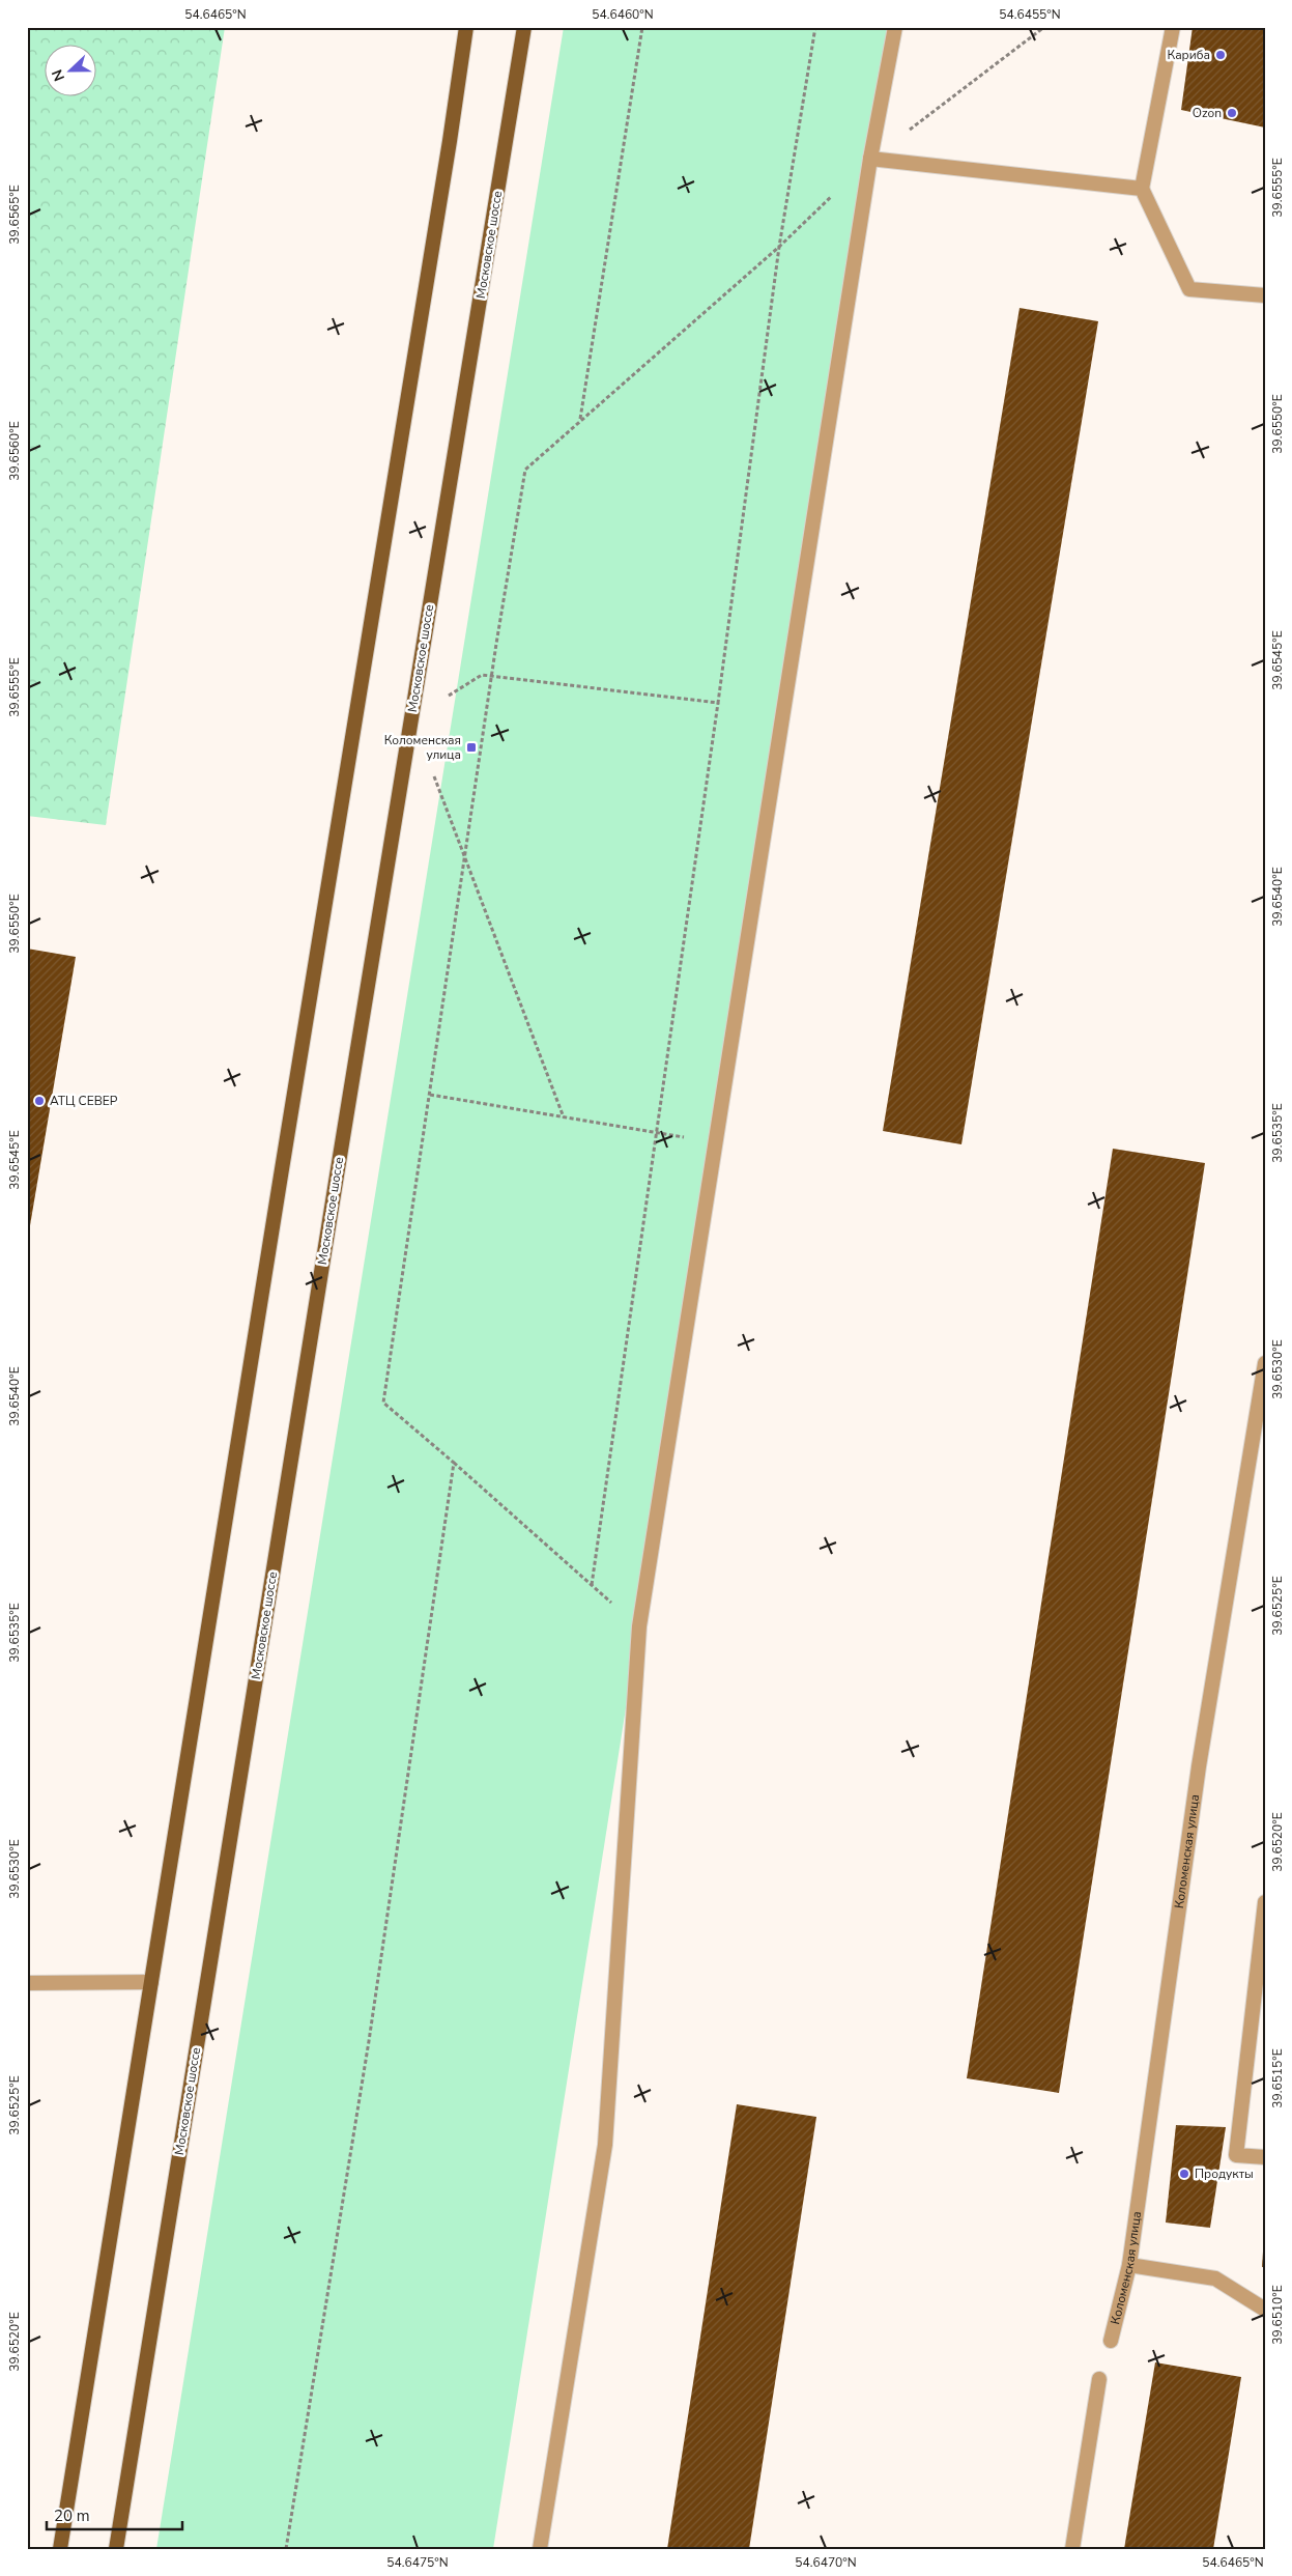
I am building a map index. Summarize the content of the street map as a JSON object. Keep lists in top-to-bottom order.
{
  "streets": {
    "main road": ["Московское шоссе"],
    "street": ["Коломенская улица"]
  },
  "places": {
    "other": [
      "Кариба",
      "Ozon",
      "АТЦ СЕВЕР",
      "Продукты"
    ],
    "transit": ["Коломенская улица"]
  },
  "scale_bar": "20 m",
  "north": "left",
  "coordinates": [
    "54.6465°N",
    "54.6460°N",
    "54.6455°N",
    "39.6555°E",
    "39.6565°E",
    "39.6550°E",
    "39.6560°E",
    "39.6545°E",
    "39.6540°E",
    "39.6535°E",
    "39.6530°E",
    "39.6525°E",
    "39.6520°E",
    "39.6515°E",
    "39.6510°E",
    "54.6475°N",
    "54.6470°N"
  ]
}
